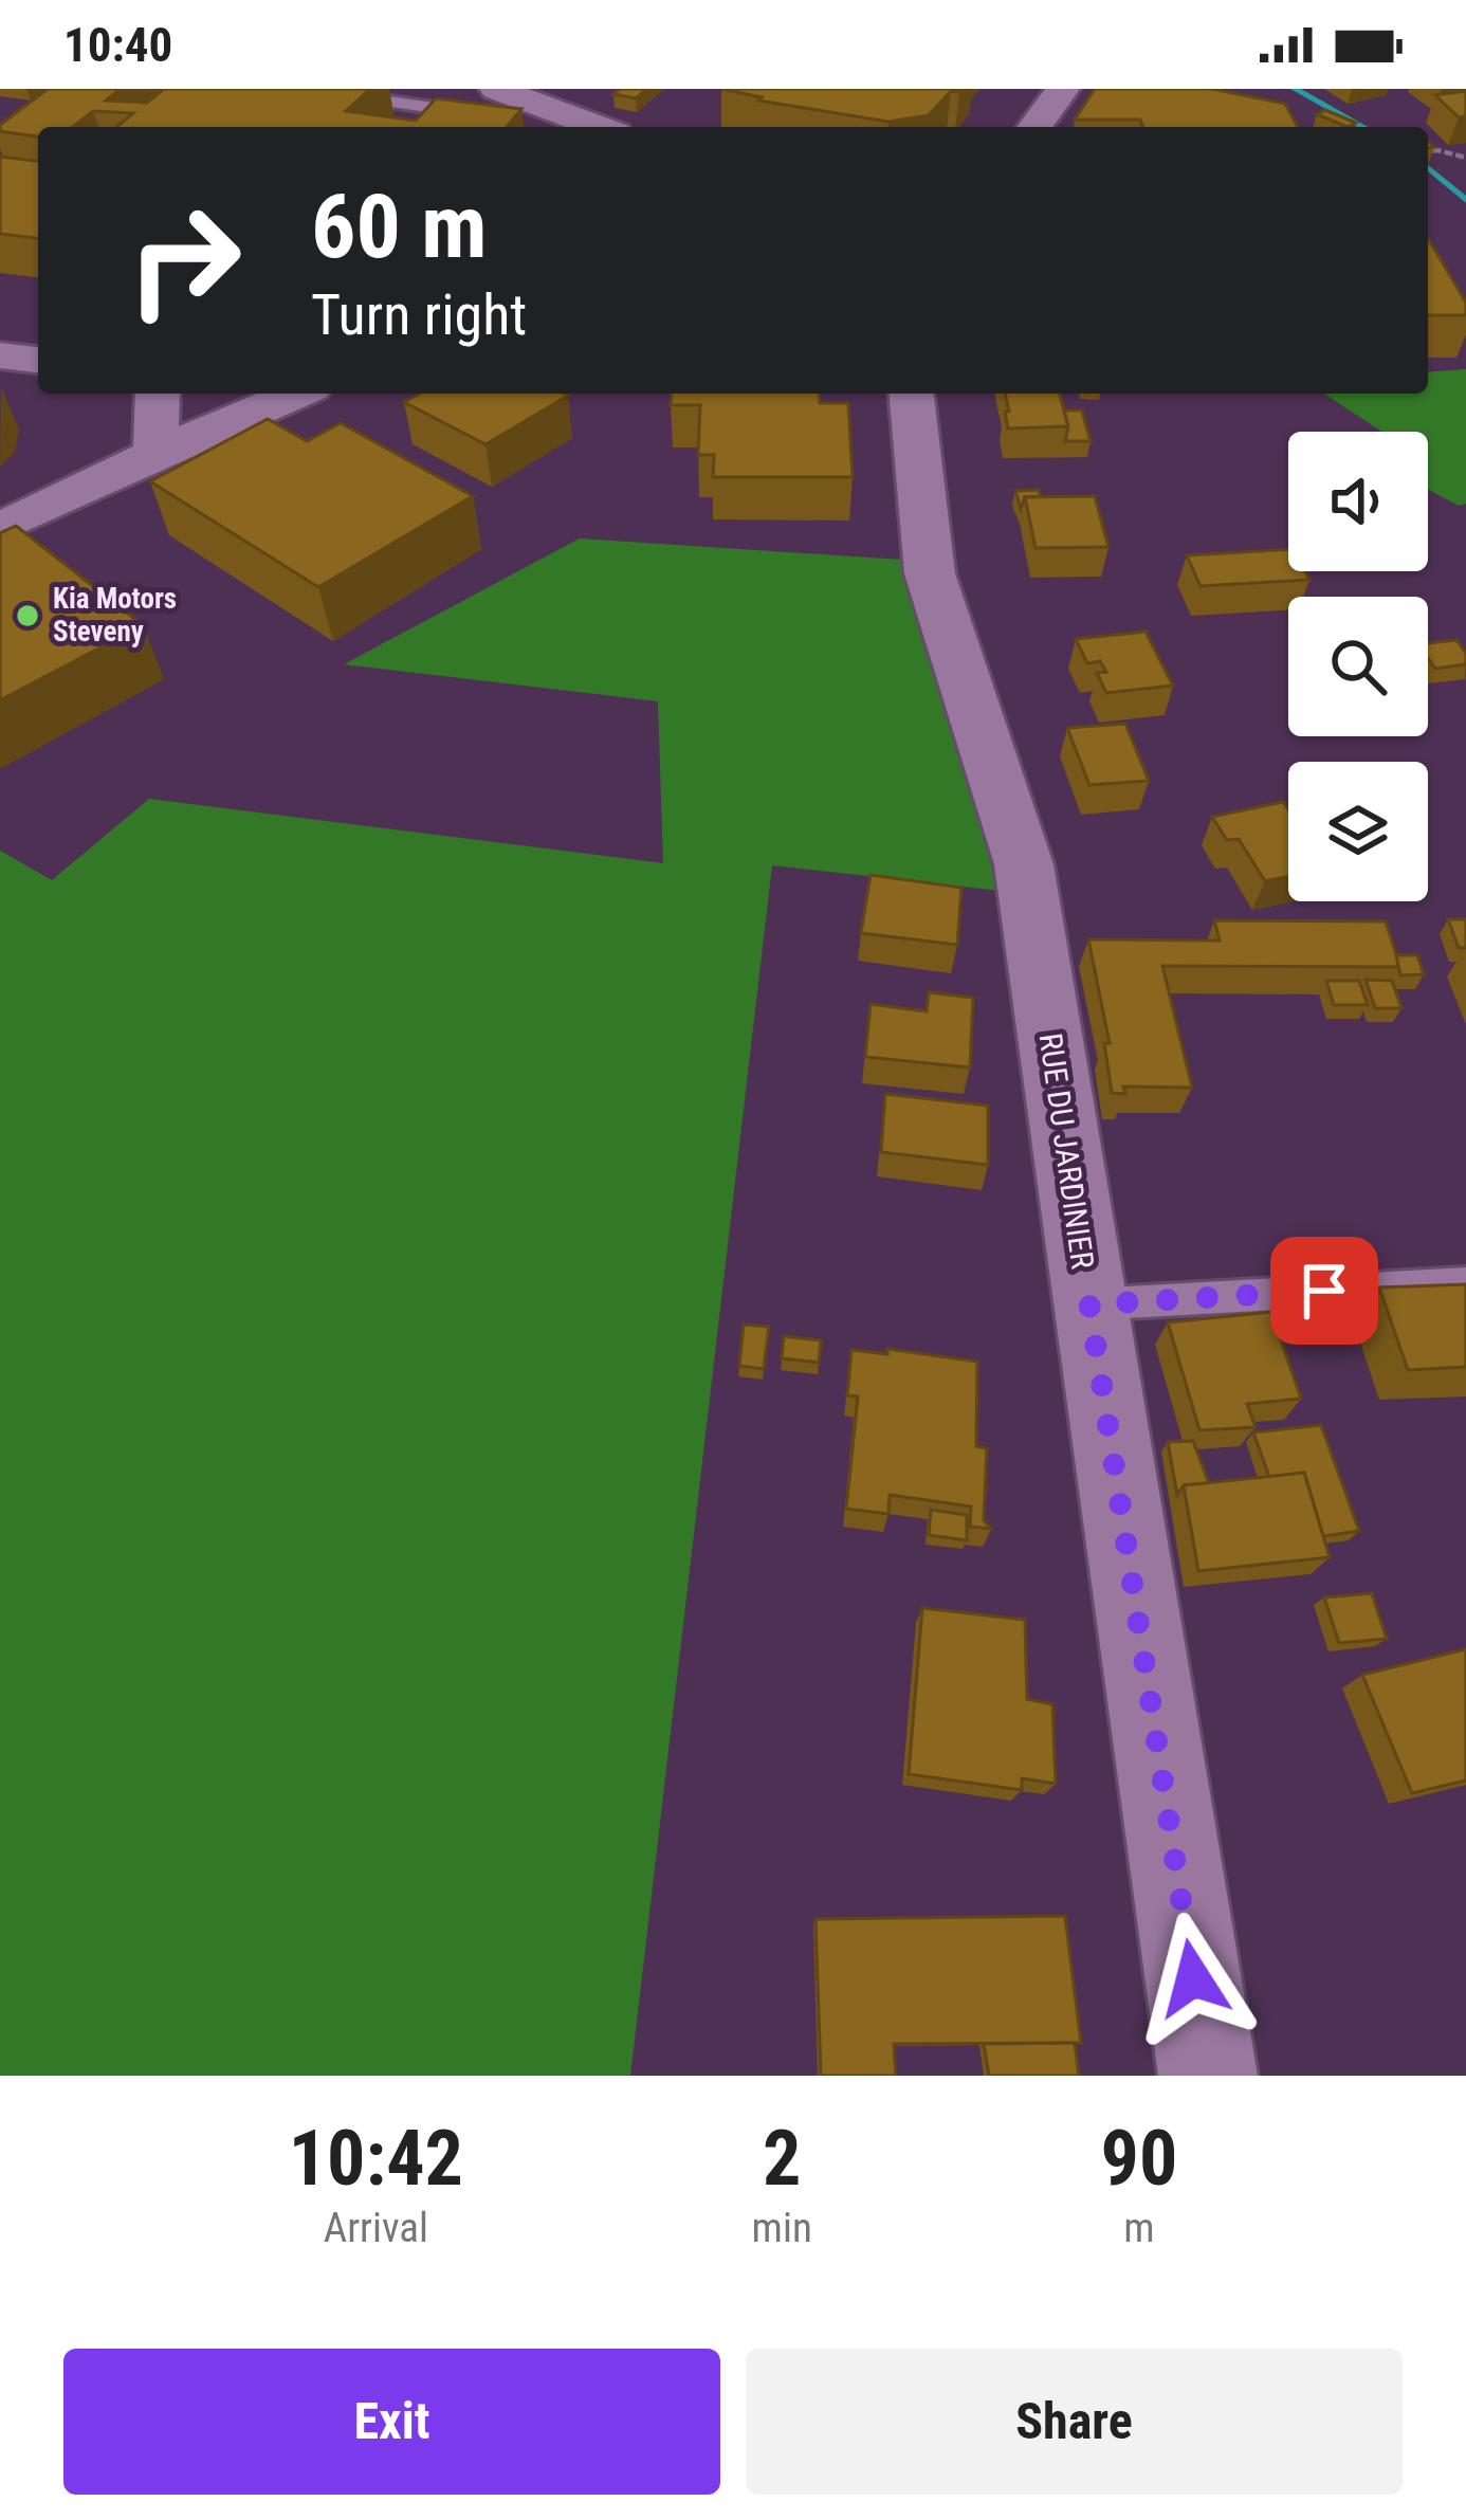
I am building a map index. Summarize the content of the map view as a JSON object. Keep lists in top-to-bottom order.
{
  "streets": {
    "street": ["RUE DU JARDINIER"]
  },
  "places": ["Kia Motors Steveny"],
  "page": {
    "status": "10:40",
    "turn": ["60 m", "Turn right"],
    "eta": [
      "10:42",
      "Arrival",
      "2",
      "min",
      "90",
      "m"
    ],
    "buttons": ["Exit", "Share"]
  }
}
